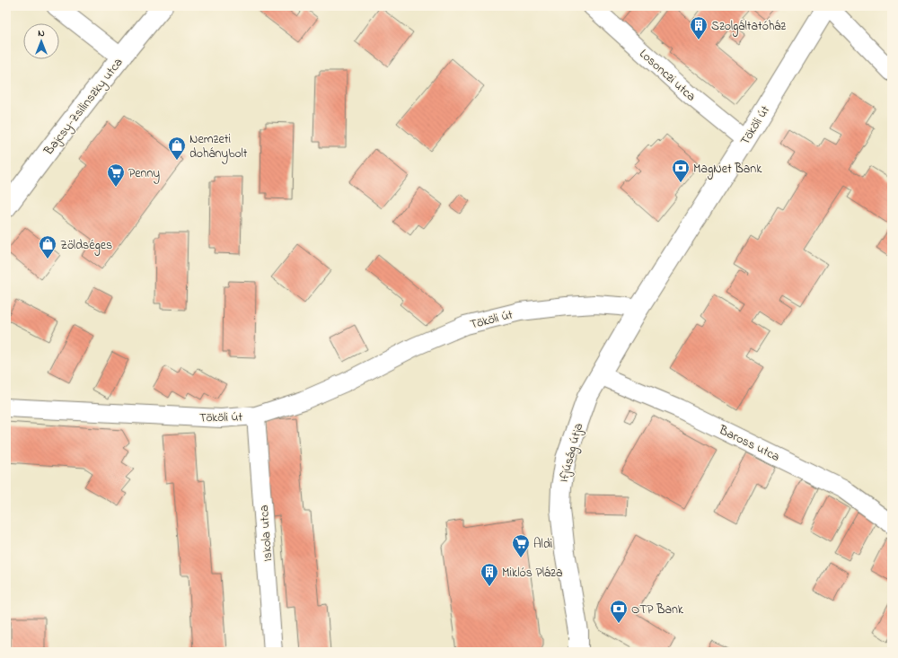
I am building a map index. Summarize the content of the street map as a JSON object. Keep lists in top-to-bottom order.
{
  "streets": {
    "street": [
      "Losonczi utca",
      "Bajcsy-Zsilinszky utca",
      "Tököli út",
      "Baross utca",
      "Ifjúság útja",
      "Iskola utca"
    ]
  },
  "crossings": [
    ["Losonczi utca", "Tököli út"],
    ["Tököli út", "Ifjúság útja"],
    ["Tököli út", "Iskola utca"],
    ["Baross utca", "Ifjúság útja"]
  ],
  "places": {
    "building": ["Szolgáltatóház", "Miklós Pláza"],
    "shop": ["Nemzeti dohánybolt", "Zöldséges"],
    "bank": ["MagNet Bank", "OTP Bank"],
    "supermarket": ["Penny", "Aldi"]
  },
  "north": "top"
}
